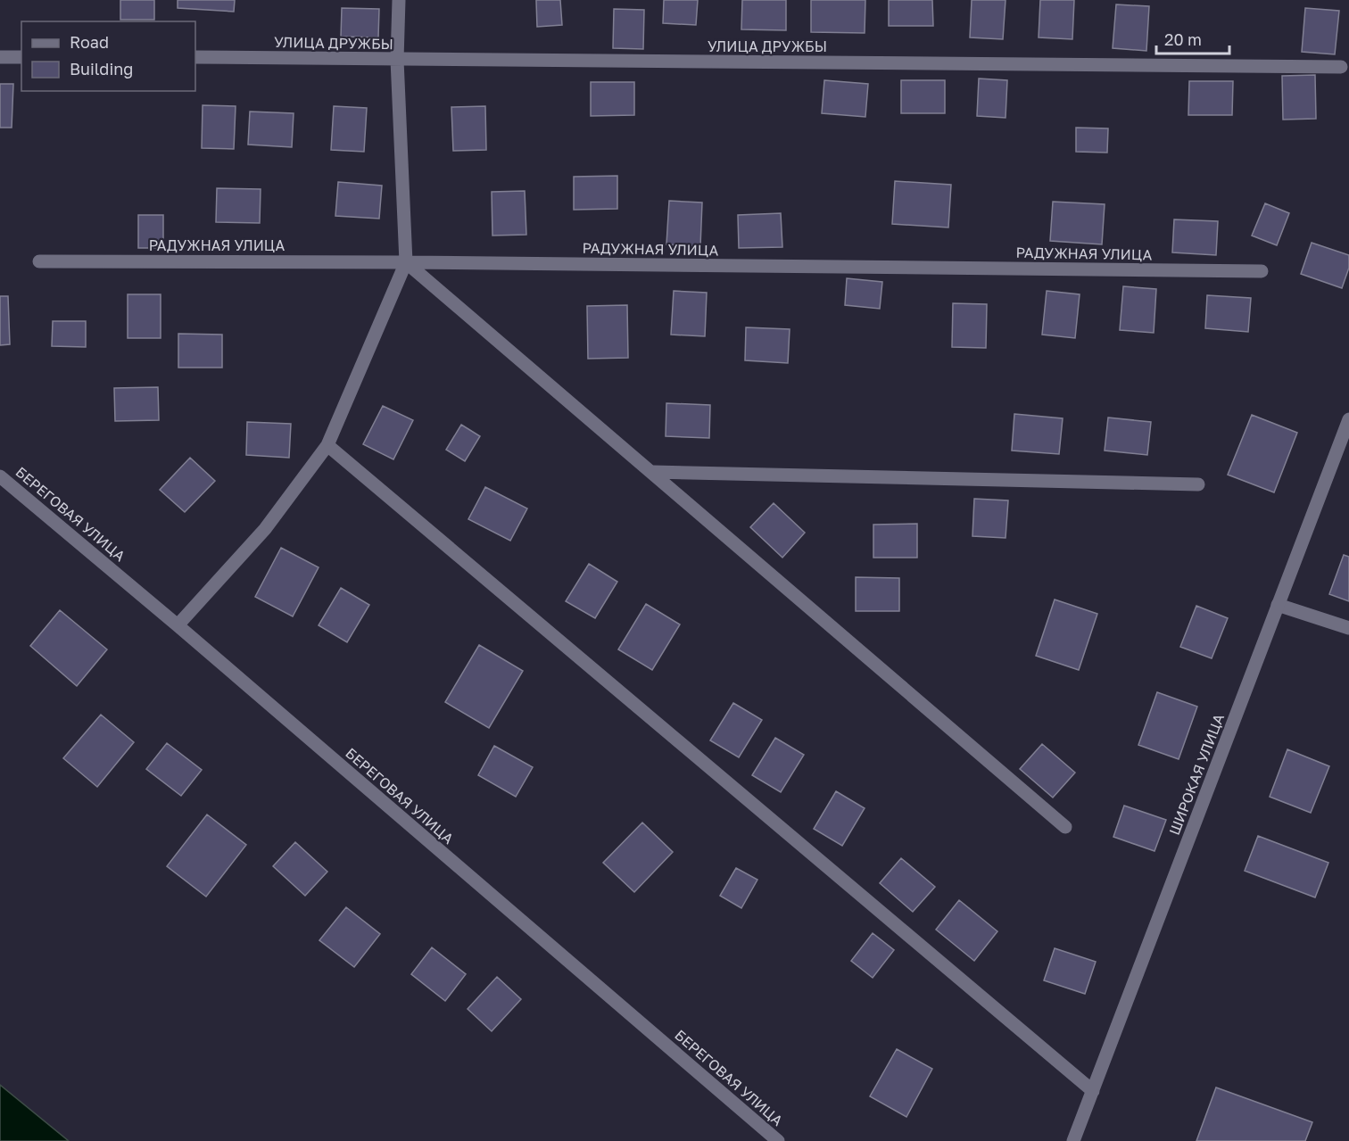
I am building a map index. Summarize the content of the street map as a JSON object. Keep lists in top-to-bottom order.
{
  "streets": {
    "street": [
      "УЛИЦА ДРУЖБЫ",
      "РАДУЖНАЯ УЛИЦА",
      "БЕРЕГОВАЯ УЛИЦА",
      "ШИРОКАЯ УЛИЦА"
    ]
  },
  "legend": ["Road", "Building"],
  "scale_bar": "20 m"
}
